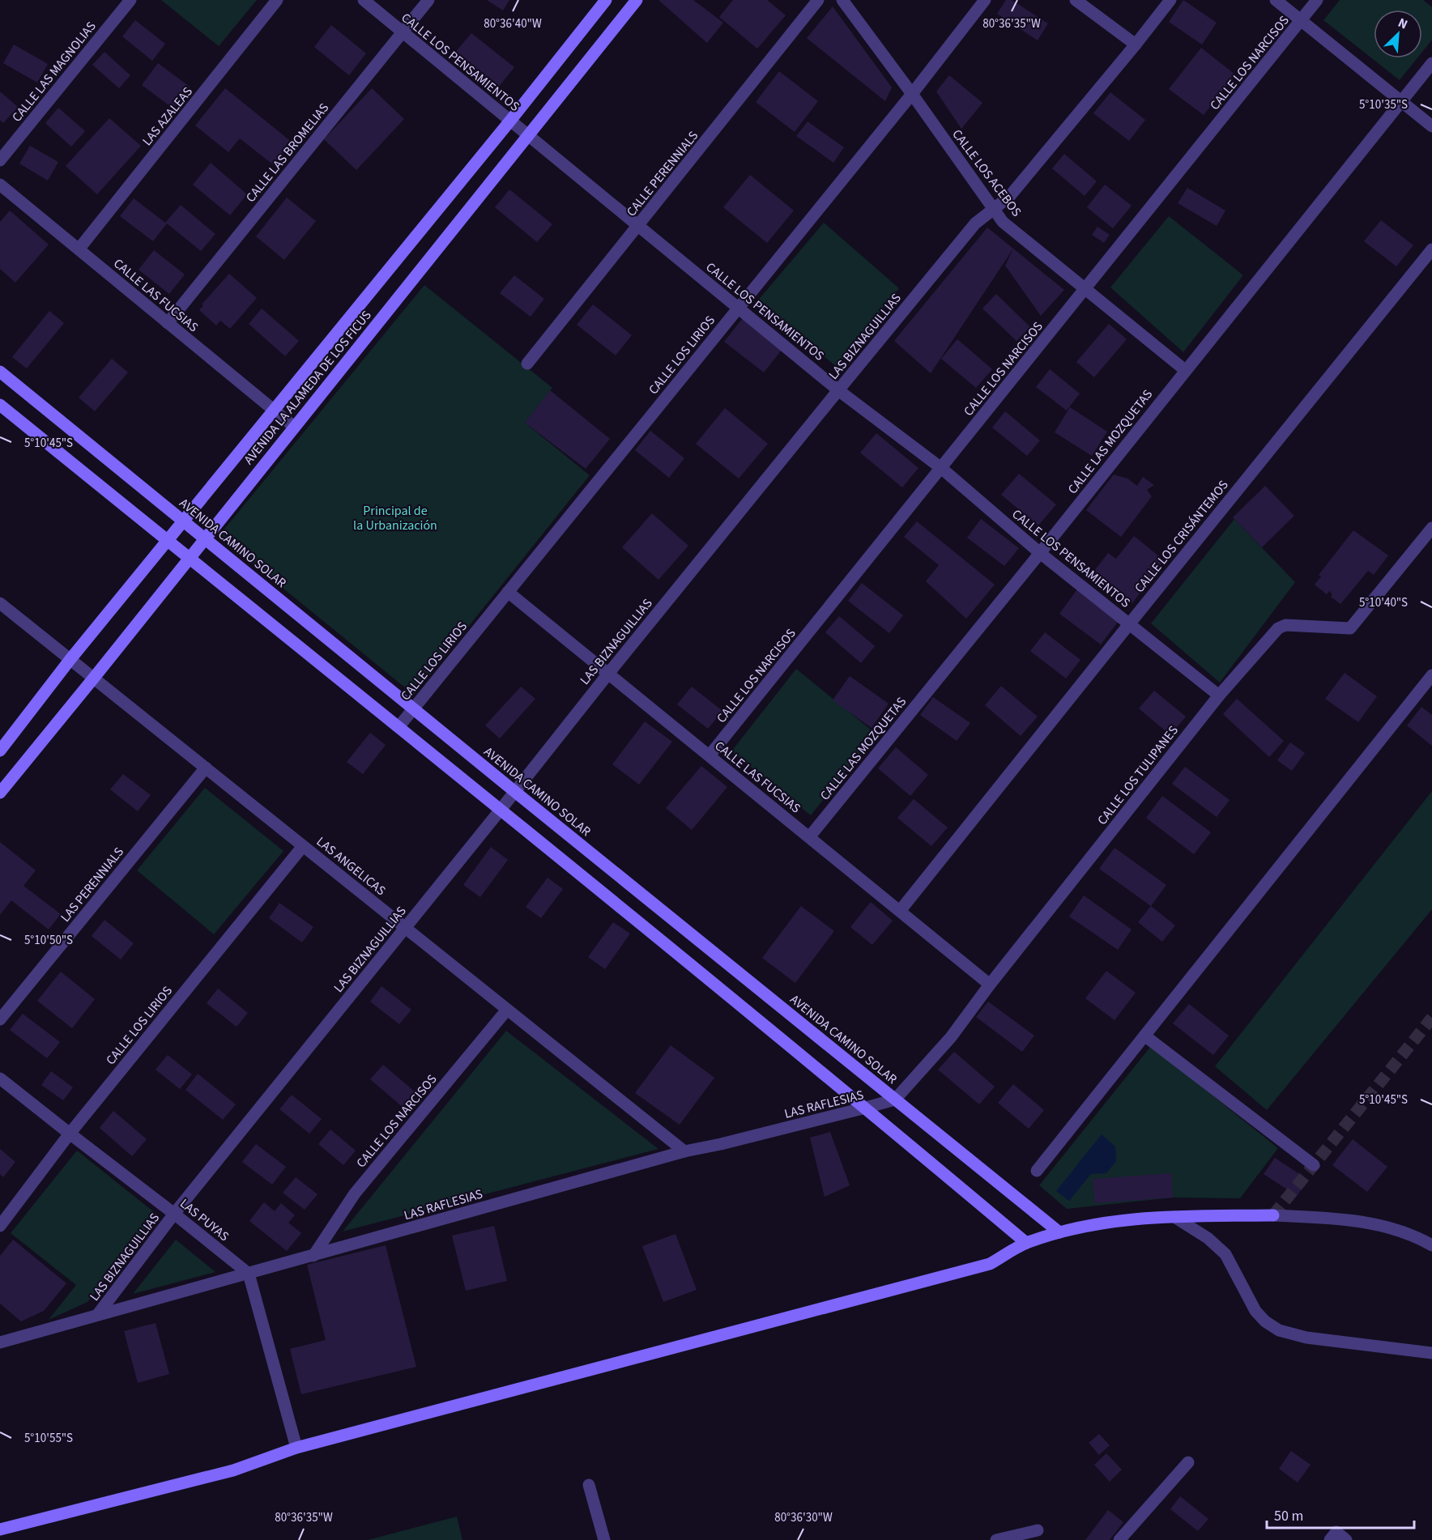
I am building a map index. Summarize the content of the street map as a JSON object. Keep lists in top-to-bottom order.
{
  "streets": {
    "street": [
      "CALLE LOS PENSAMIENTOS",
      "CALLE LOS NARCISOS",
      "CALLE LAS MAGNOLIAS",
      "LAS AZALEAS",
      "CALLE LAS BROMELIAS",
      "CALLE LOS ACEBOS",
      "CALLE PERENNIALS",
      "CALLE LAS FUCSIAS",
      "LAS BIZNAGUILLIAS",
      "CALLE LOS LIRIOS",
      "AVENIDA LA ALAMEDA DE LOS FICUS",
      "CALLE LAS MOZQUETAS",
      "CALLE LOS CRISÁNTEMOS",
      "AVENIDA CAMINO SOLAR",
      "CALLE LOS TULIPANES",
      "LAS ANGELICAS",
      "LAS PERENNIALS",
      "LAS RAFLESIAS",
      "LAS PUYAS"
    ]
  },
  "crossings": [
    ["CALLE LOS PENSAMIENTOS", "CALLE LOS NARCISOS"],
    ["CALLE LOS PENSAMIENTOS", "CALLE LAS BROMELIAS"],
    ["CALLE LOS PENSAMIENTOS", "CALLE PERENNIALS"],
    ["CALLE LOS PENSAMIENTOS", "LAS BIZNAGUILLIAS"],
    ["CALLE LOS PENSAMIENTOS", "CALLE LOS LIRIOS"],
    ["CALLE LOS PENSAMIENTOS", "AVENIDA LA ALAMEDA DE LOS FICUS"],
    ["CALLE LOS PENSAMIENTOS", "CALLE LAS MOZQUETAS"],
    ["CALLE LOS PENSAMIENTOS", "CALLE LOS CRISÁNTEMOS"],
    ["CALLE LOS PENSAMIENTOS", "CALLE LOS TULIPANES"],
    ["CALLE LOS NARCISOS", "CALLE LOS ACEBOS"],
    ["CALLE LOS NARCISOS", "CALLE LAS FUCSIAS"],
    ["CALLE LOS NARCISOS", "LAS ANGELICAS"],
    ["CALLE LOS NARCISOS", "LAS RAFLESIAS"],
    ["LAS AZALEAS", "CALLE LAS FUCSIAS"],
    ["CALLE LAS BROMELIAS", "CALLE LAS FUCSIAS"],
    ["CALLE LOS ACEBOS", "LAS BIZNAGUILLIAS"],
    ["CALLE LOS ACEBOS", "CALLE LOS LIRIOS"],
    ["CALLE LOS ACEBOS", "CALLE LAS MOZQUETAS"],
    ["CALLE LAS FUCSIAS", "LAS BIZNAGUILLIAS"],
    ["CALLE LAS FUCSIAS", "CALLE LOS LIRIOS"],
    ["CALLE LAS FUCSIAS", "AVENIDA LA ALAMEDA DE LOS FICUS"],
    ["CALLE LAS FUCSIAS", "CALLE LAS MOZQUETAS"],
    ["CALLE LAS FUCSIAS", "CALLE LOS CRISÁNTEMOS"],
    ["CALLE LAS FUCSIAS", "CALLE LOS TULIPANES"],
    ["LAS BIZNAGUILLIAS", "AVENIDA CAMINO SOLAR"],
    ["LAS BIZNAGUILLIAS", "LAS ANGELICAS"],
    ["LAS BIZNAGUILLIAS", "LAS RAFLESIAS"],
    ["LAS BIZNAGUILLIAS", "LAS PUYAS"],
    ["CALLE LOS LIRIOS", "AVENIDA CAMINO SOLAR"],
    ["CALLE LOS LIRIOS", "LAS ANGELICAS"],
    ["CALLE LOS LIRIOS", "LAS PUYAS"],
    ["AVENIDA LA ALAMEDA DE LOS FICUS", "AVENIDA CAMINO SOLAR"],
    ["AVENIDA LA ALAMEDA DE LOS FICUS", "LAS ANGELICAS"],
    ["AVENIDA CAMINO SOLAR", "CALLE LOS TULIPANES"],
    ["AVENIDA CAMINO SOLAR", "LAS RAFLESIAS"],
    ["CALLE LOS TULIPANES", "LAS RAFLESIAS"],
    ["LAS ANGELICAS", "LAS PERENNIALS"],
    ["LAS ANGELICAS", "LAS RAFLESIAS"],
    ["LAS RAFLESIAS", "LAS PUYAS"]
  ],
  "parks": ["Principal de la Urbanización"],
  "scale_bar": "50 m",
  "north": "top right",
  "coordinates": [
    "80°36'40\"W",
    "80°36'35\"W",
    "5°10'35\"S",
    "5°10'45\"S",
    "5°10'40\"S",
    "5°10'50\"S",
    "5°10'55\"S",
    "80°36'30\"W"
  ]
}
